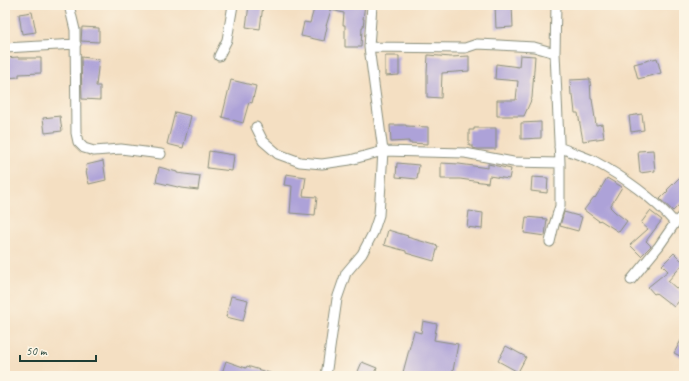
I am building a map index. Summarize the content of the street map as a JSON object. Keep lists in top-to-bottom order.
{
  "scale_bar": "50 m"
}
